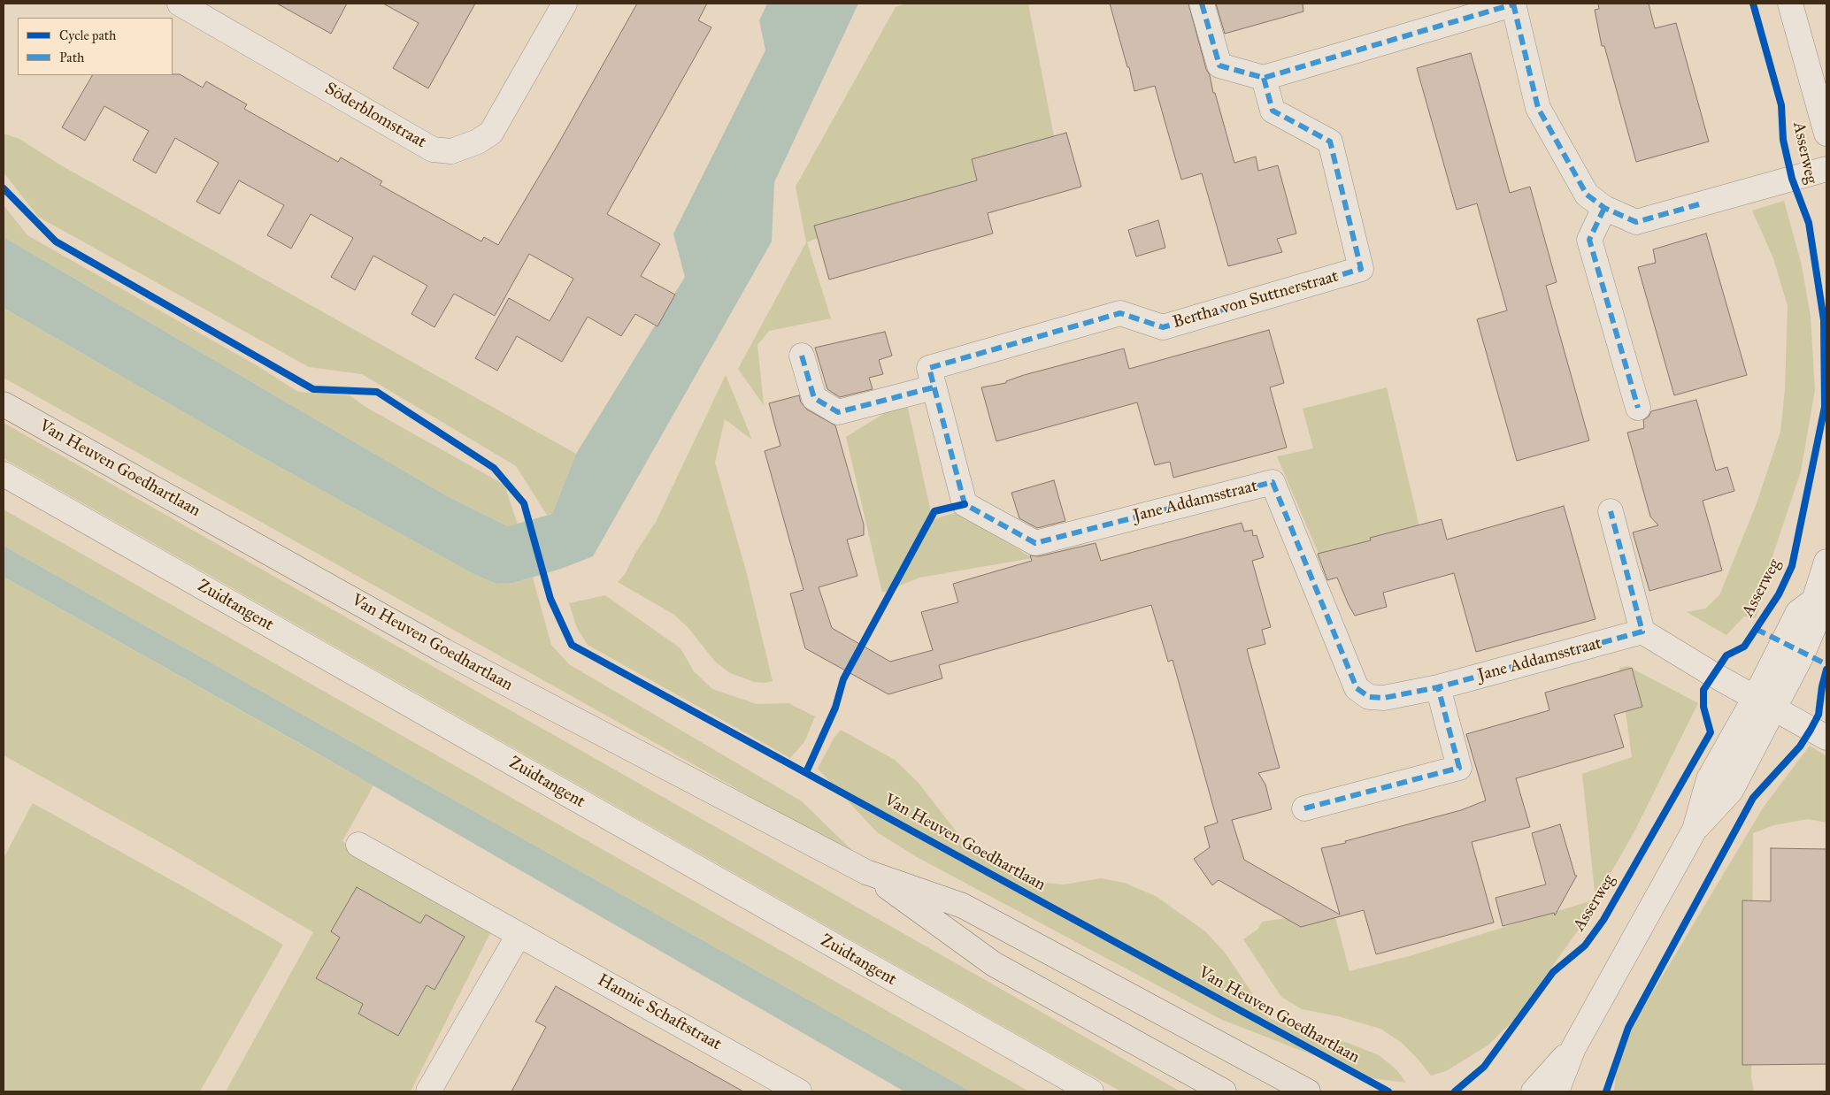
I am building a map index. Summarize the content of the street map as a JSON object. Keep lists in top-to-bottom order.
{
  "streets": {
    "main road": ["Van Heuven Goedhartlaan"],
    "street": [
      "Söderblomstraat",
      "Asserweg",
      "Bertha von Suttnerstraat",
      "Jane Addamsstraat",
      "Zuidtangent",
      "Hannie Schaftstraat"
    ]
  },
  "crossings": [
    ["Bertha von Suttnerstraat", "Jane Addamsstraat"]
  ],
  "legend": ["Cycle path", "Path"]
}
